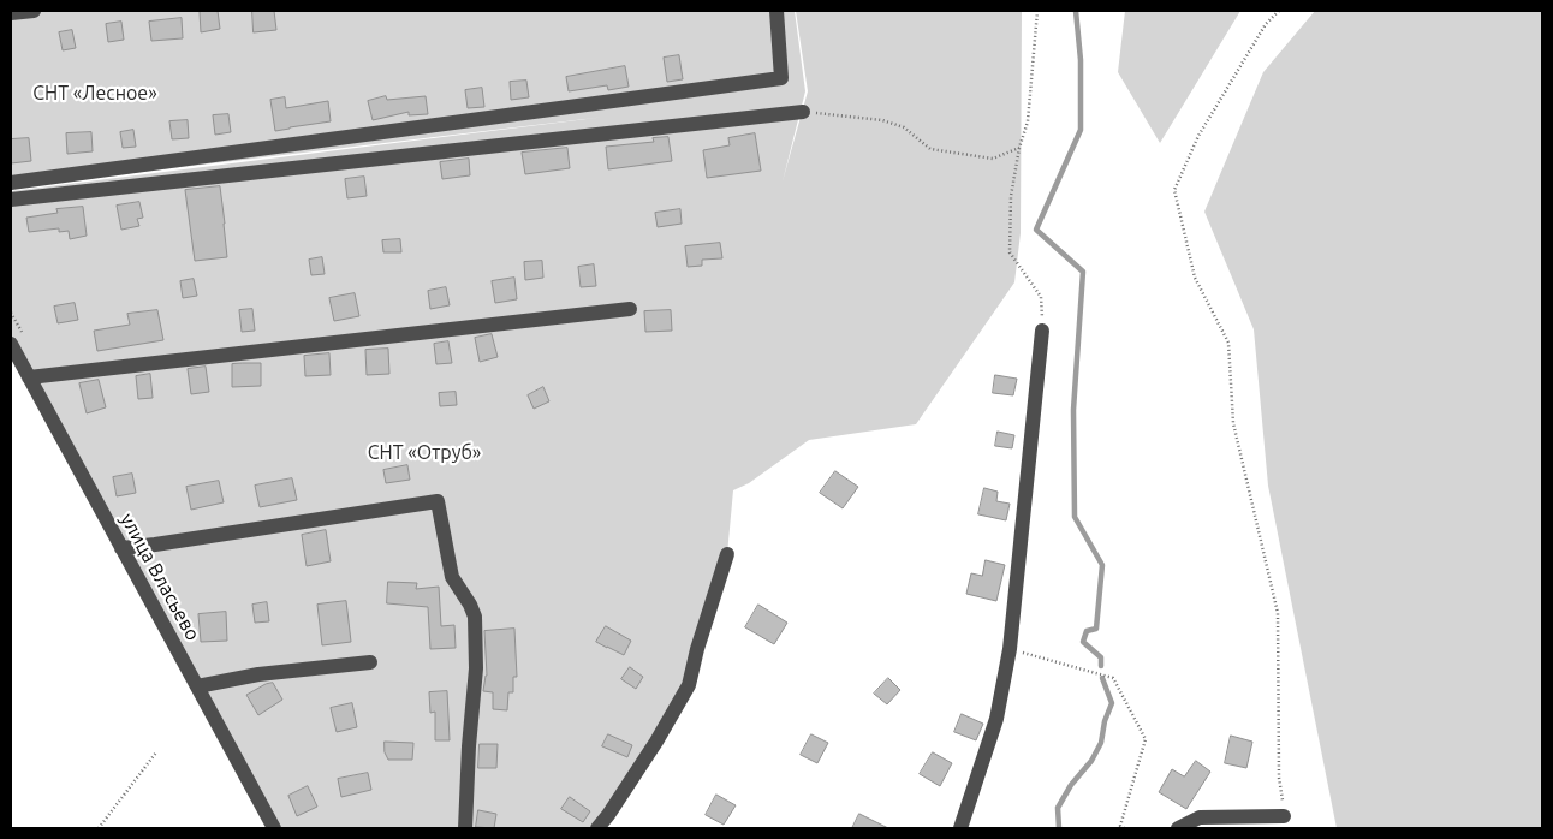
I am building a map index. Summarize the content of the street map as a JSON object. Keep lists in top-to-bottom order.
{
  "streets": {
    "street": ["улица Власьево"]
  },
  "parks": ["СНТ «Лесное»", "СНТ «Отруб»"]
}
